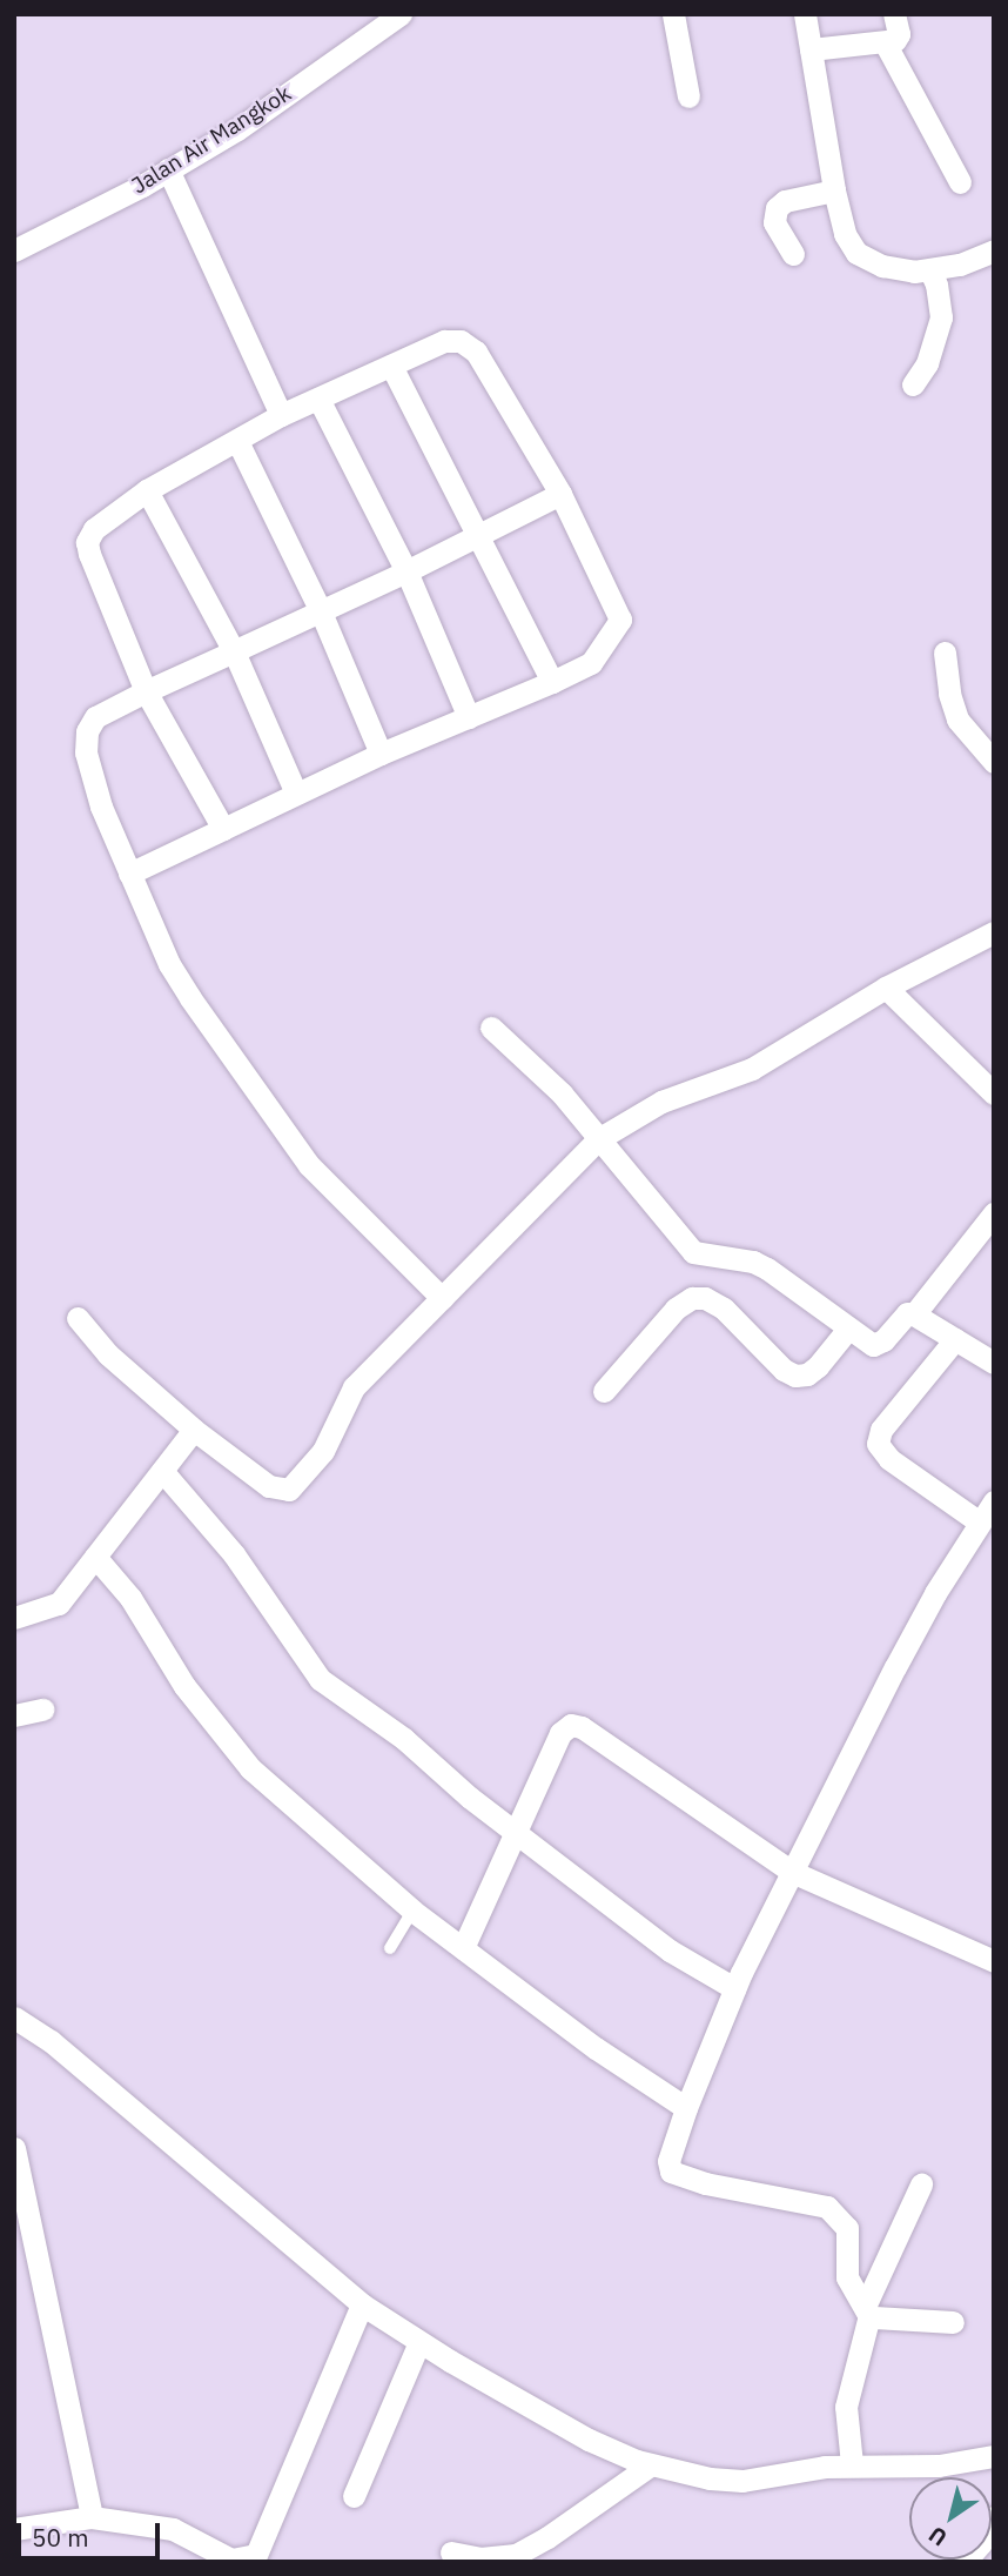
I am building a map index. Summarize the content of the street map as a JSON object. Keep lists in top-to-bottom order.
{
  "streets": {
    "street": ["Jalan Air Mangkok"]
  },
  "scale_bar": "50 m",
  "north": "bottom left"
}
